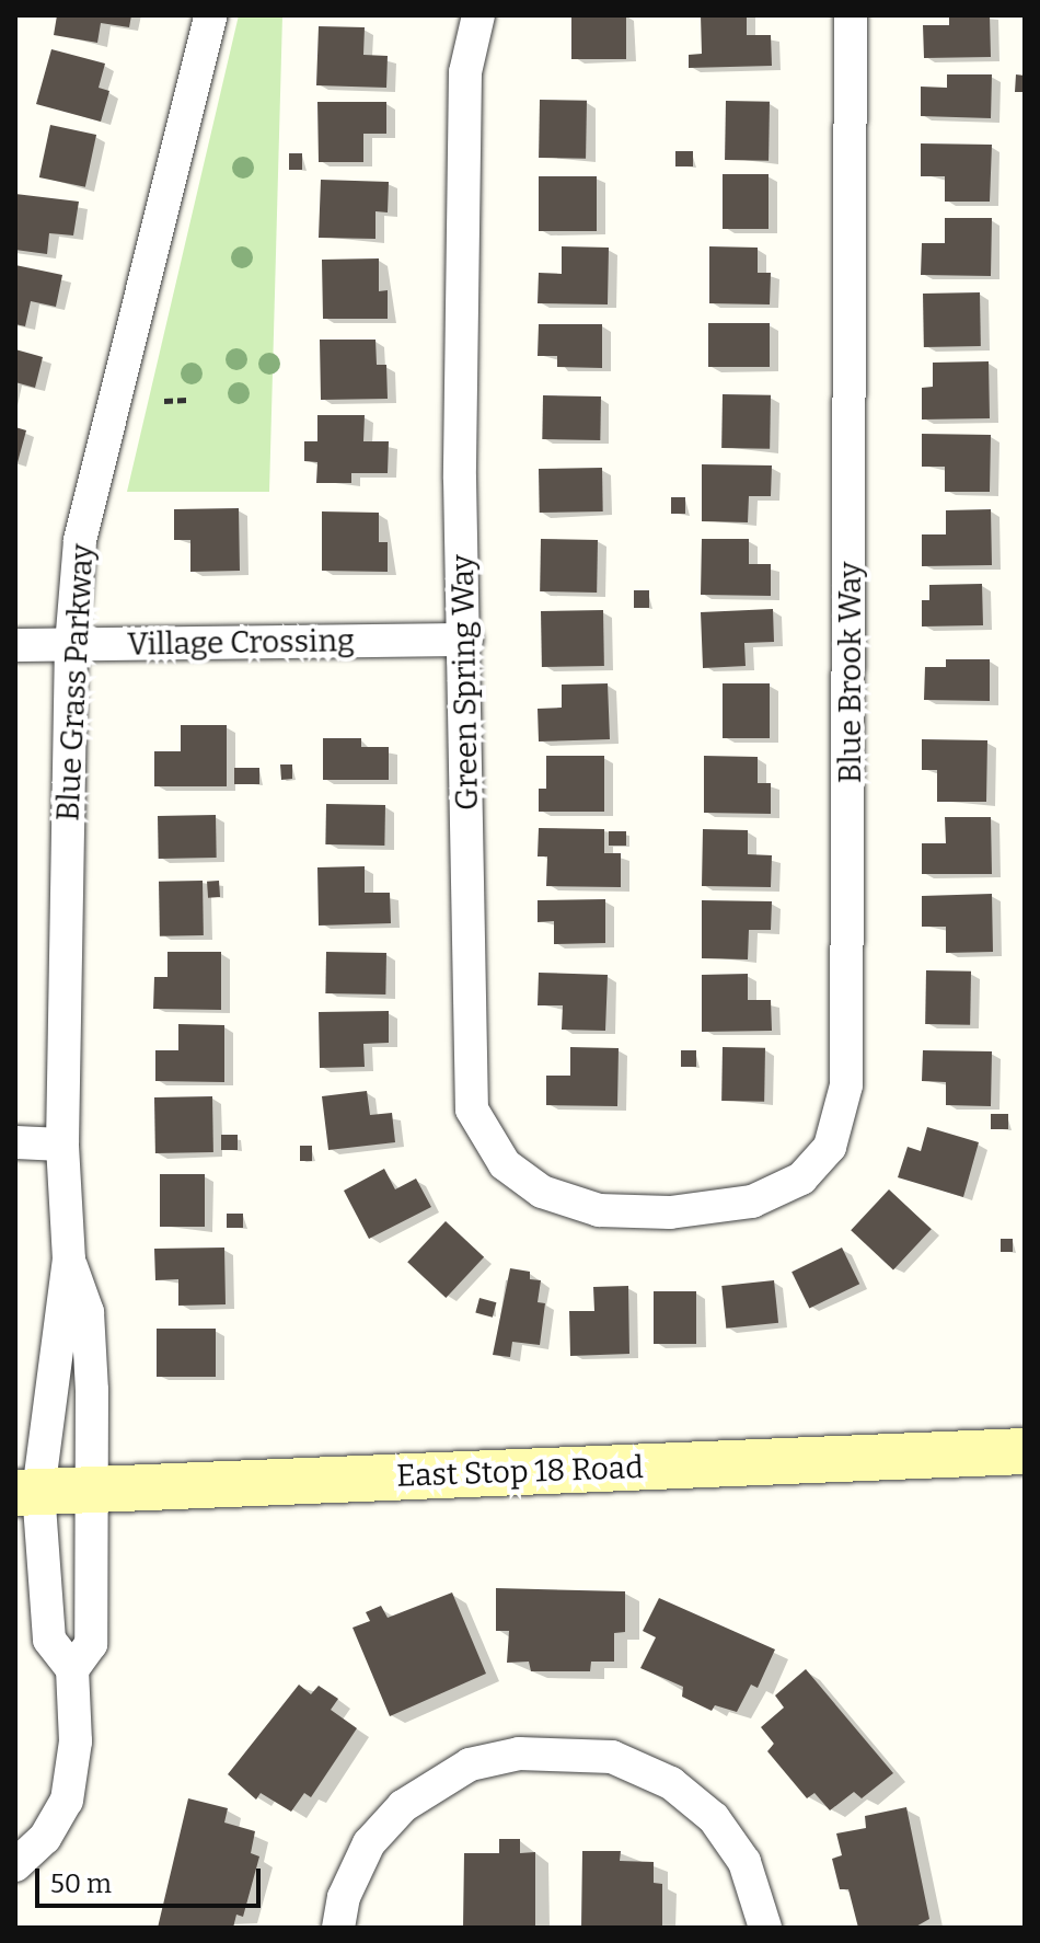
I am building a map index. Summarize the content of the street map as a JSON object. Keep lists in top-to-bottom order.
{
  "streets": {
    "street": [
      "Village Crossing",
      "Blue Brook Way",
      "Blue Grass Parkway",
      "Green Spring Way",
      "East Stop 18 Road"
    ]
  },
  "crossings": [
    ["Village Crossing", "Blue Grass Parkway"],
    ["Village Crossing", "Green Spring Way"],
    ["Blue Brook Way", "Green Spring Way"],
    ["Blue Grass Parkway", "East Stop 18 Road"]
  ],
  "scale_bar": "50 m"
}
